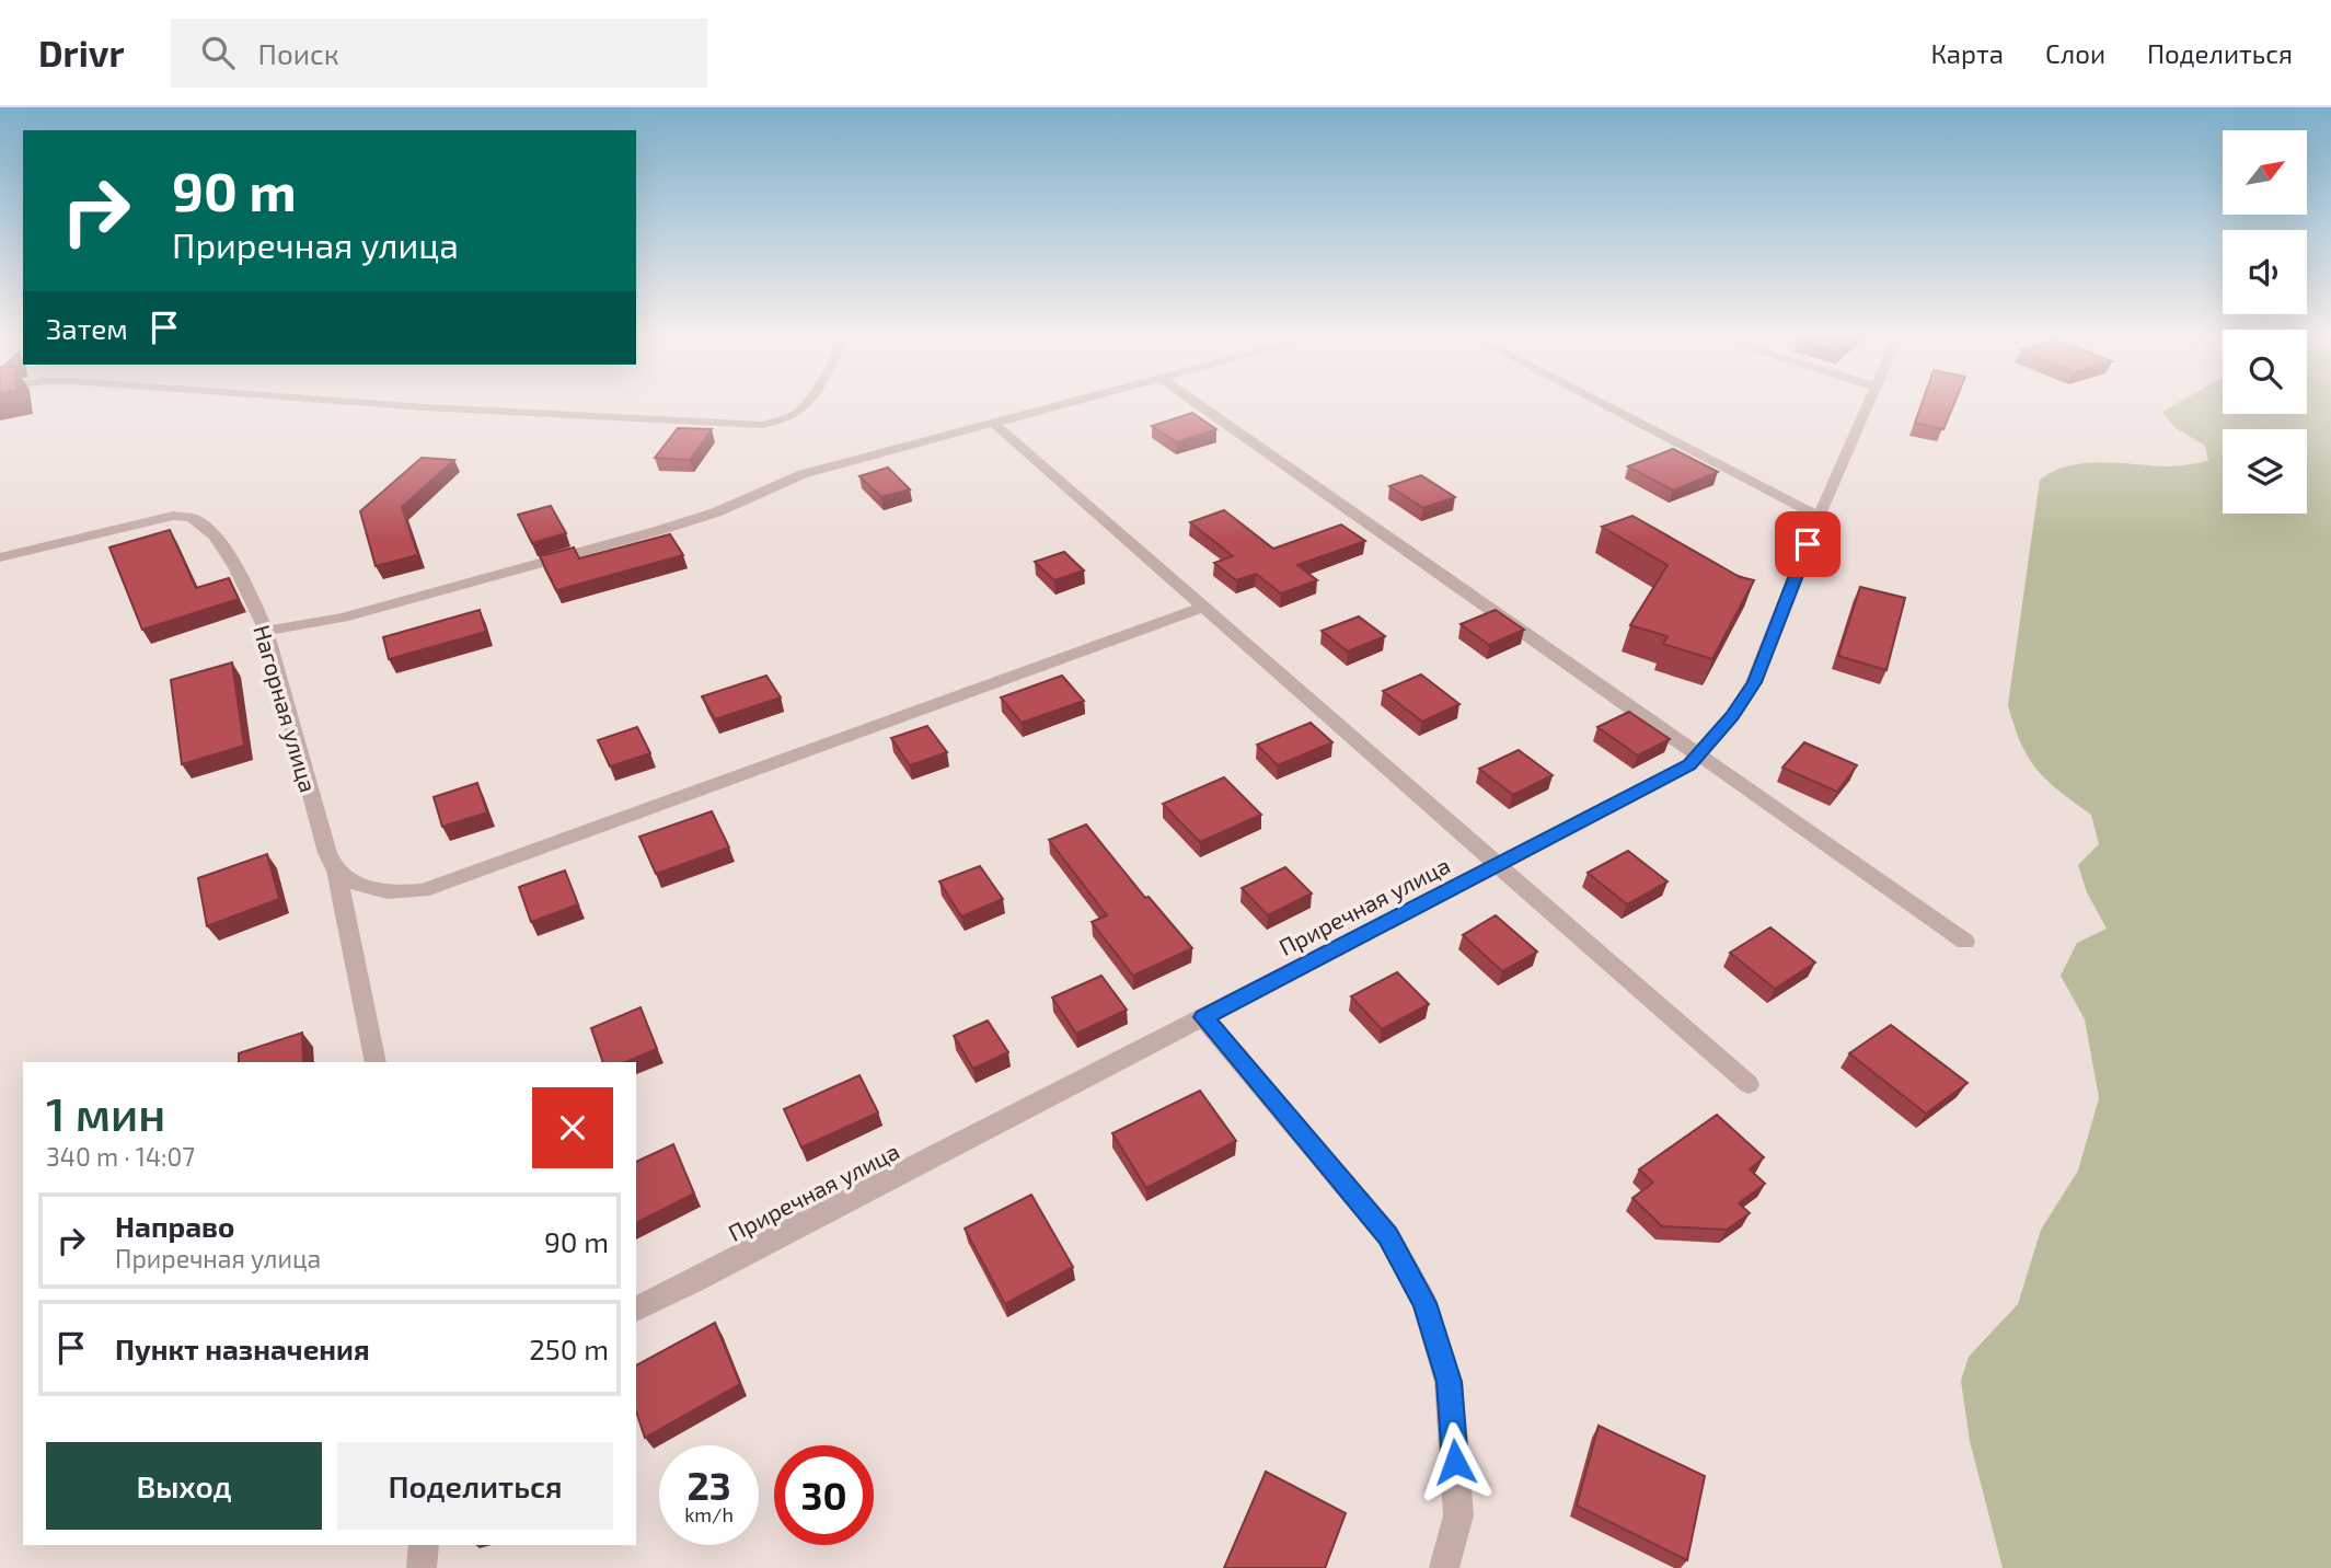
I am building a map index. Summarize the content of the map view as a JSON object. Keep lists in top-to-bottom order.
{
  "streets": {
    "street": ["Нагорная улица", "Приречная улица"]
  },
  "north": "top right",
  "page": {
    "header": "Drivr",
    "search": "Поиск",
    "nav": ["Карта", "Слои", "Поделиться"],
    "turn": ["90 m", "Приречная улица"],
    "then": "Затем",
    "heading": ["1 мин", "340 m · 14:07"],
    "list": [
      {
        "name": "Направо",
        "note": "Приречная улица",
        "value": "90 m"
      },
      {
        "name": "Пункт назначения",
        "value": "250 m"
      }
    ],
    "buttons": ["Выход", "Поделиться"],
    "speed": "23 km/h",
    "limit": "30"
  }
}
